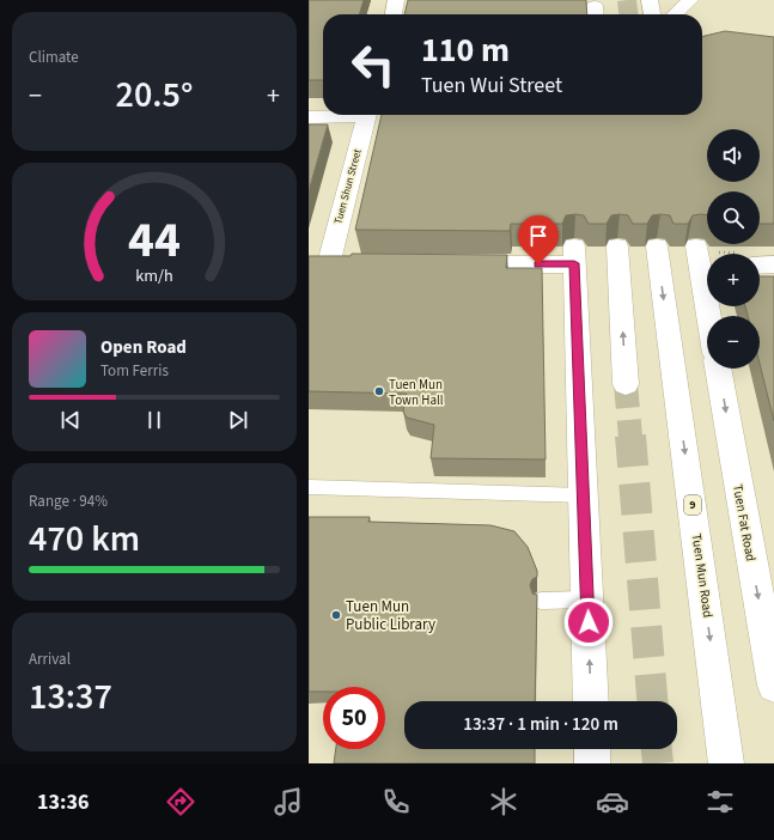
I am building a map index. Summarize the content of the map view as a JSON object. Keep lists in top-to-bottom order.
{
  "streets": {
    "main road": [
      "Tuen Shun Street",
      "9",
      "Tuen Fat Road",
      "Tuen Mun Road"
    ]
  },
  "places": ["Tuen Mun Town Hall", "Tuen Mun Public Library"],
  "page": {
    "tile": [
      "Climate",
      ["Range · 94%", "470 km"],
      ["Arrival", "13:37"]
    ],
    "turn": ["110 m", "Tuen Wui Street"],
    "heat": ["−", "20.5°", "+"],
    "map_buttons": ["+", "−"],
    "song": ["Open Road", "Tom Ferris"],
    "limit": "50",
    "trip": "13:37 · 1 min · 120 m",
    "tabs": "13:36",
    "gauge": ["44", "km/h"]
  }
}
